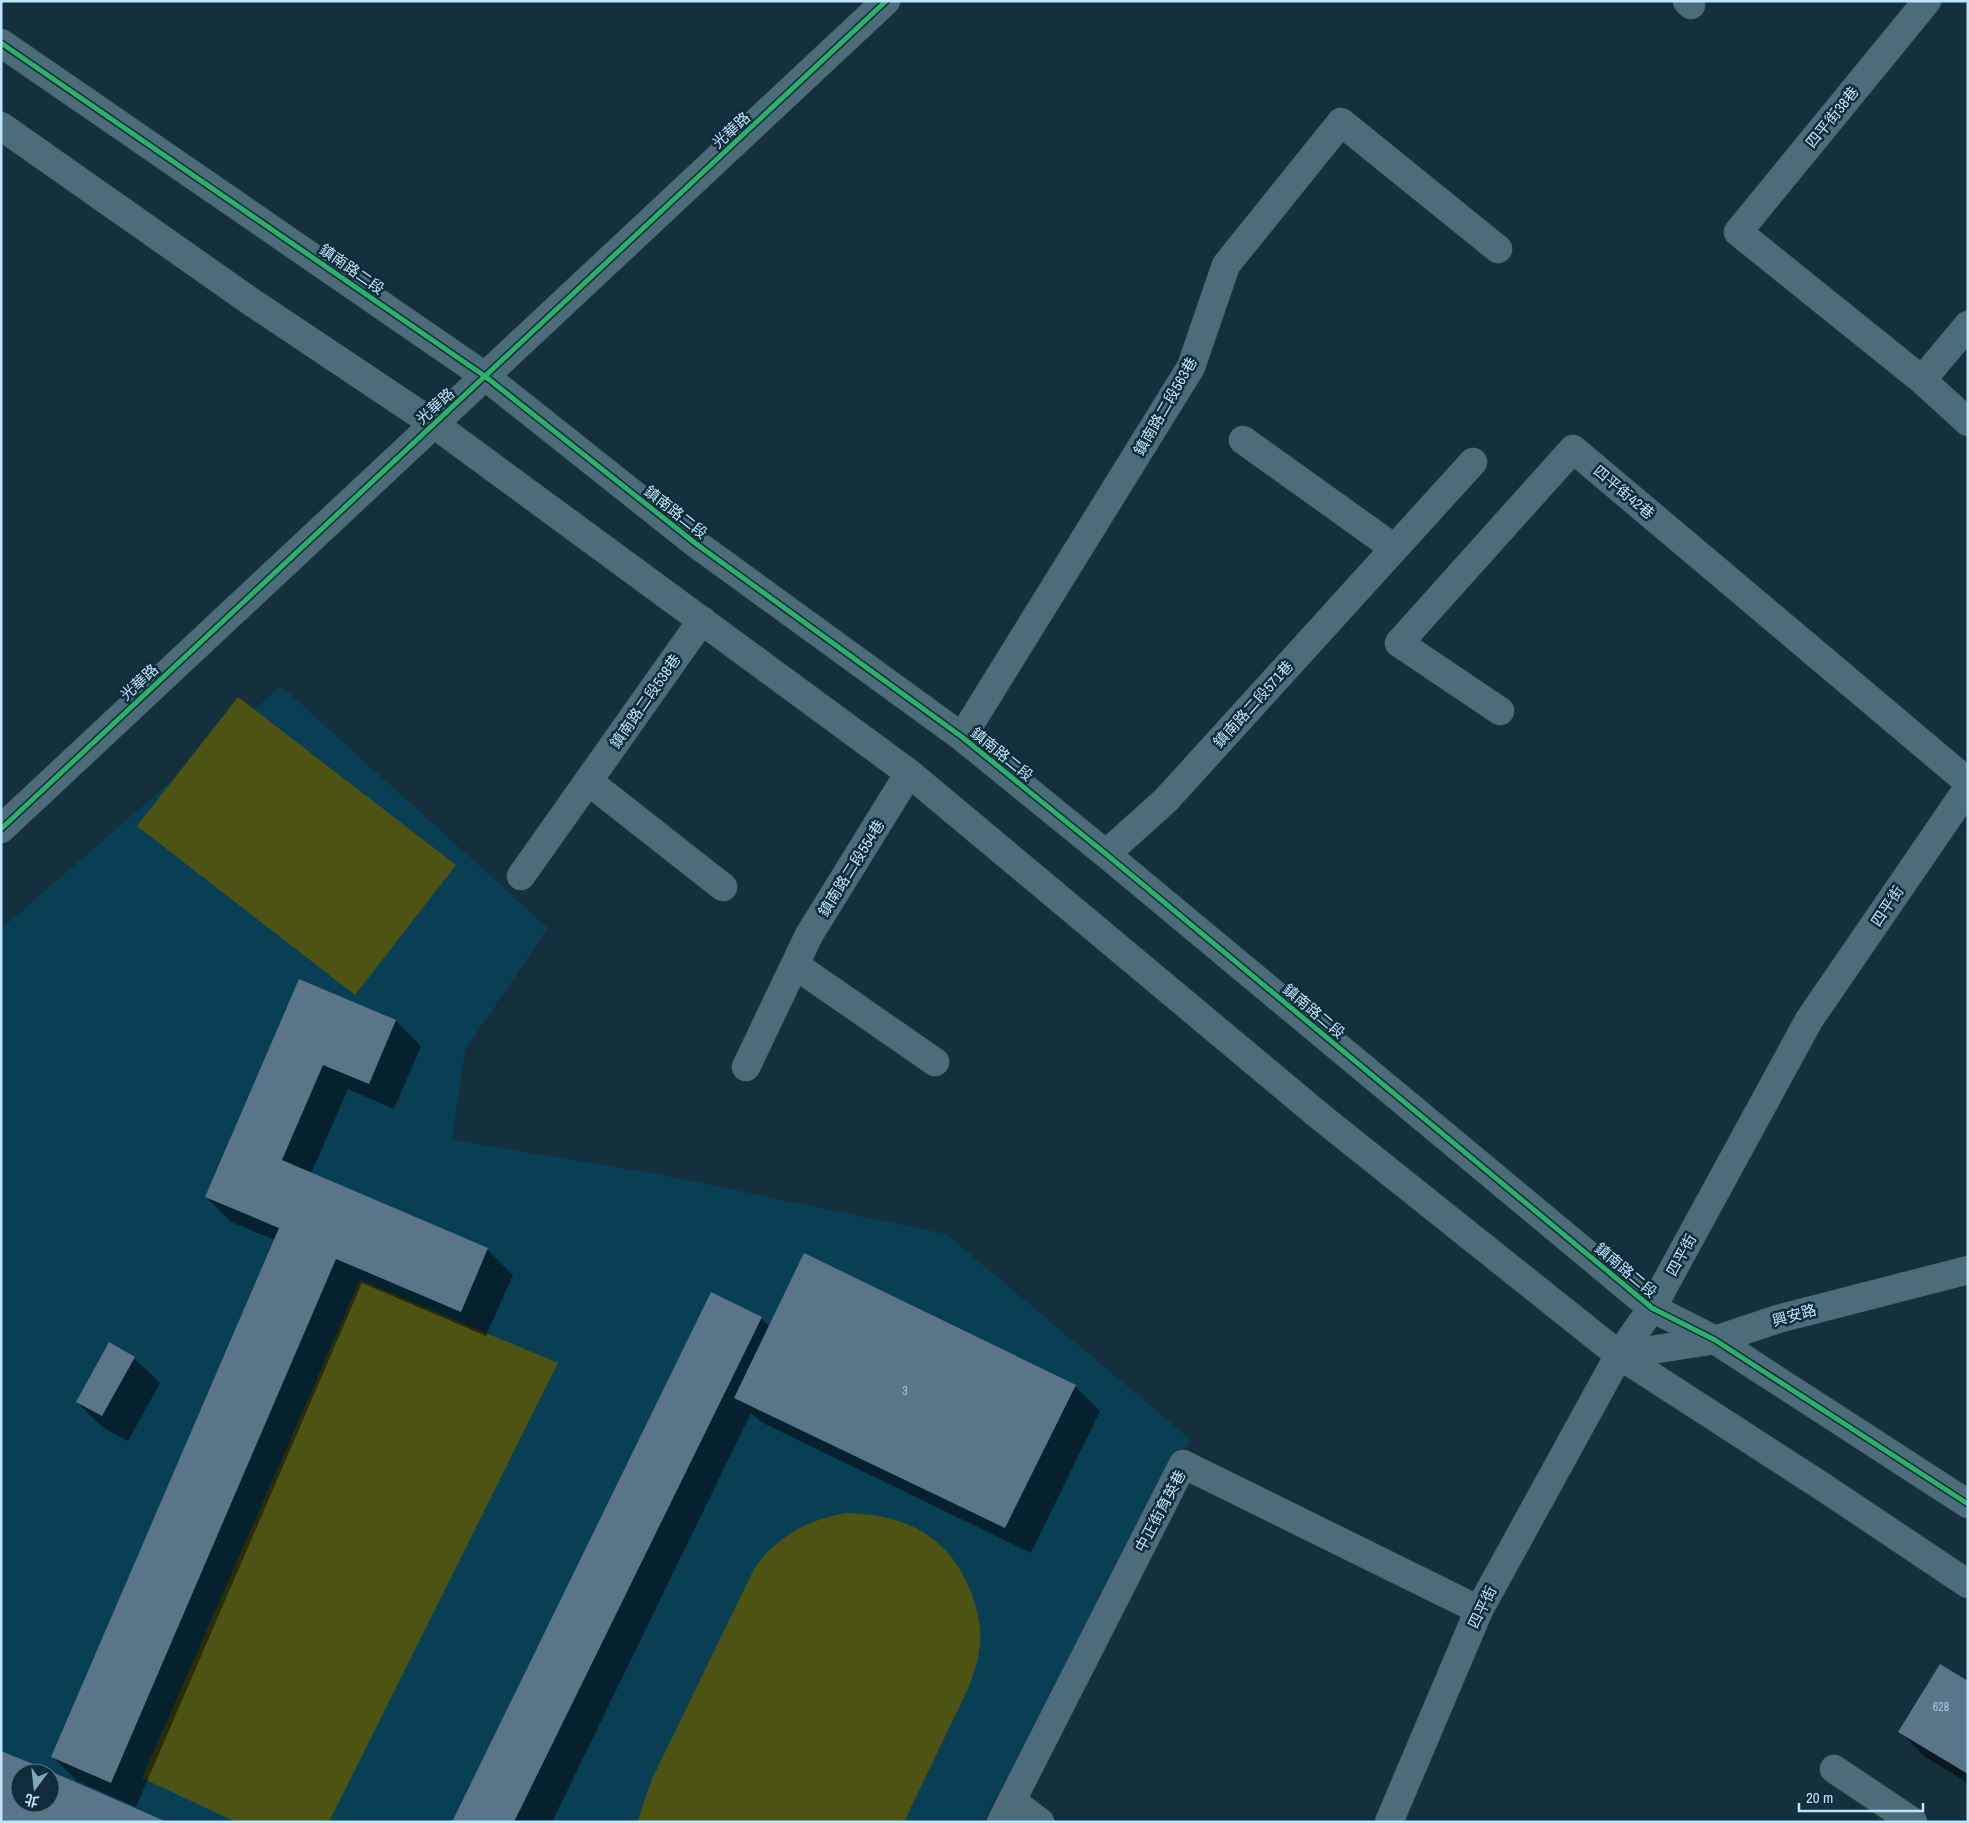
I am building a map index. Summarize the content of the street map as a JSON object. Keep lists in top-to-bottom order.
{
  "streets": {
    "street": [
      "四平街38巷",
      "光華路",
      "鎮南路二段",
      "鎮南路二段563巷",
      "四平街42巷",
      "鎮南路二段538巷",
      "鎮南路二段571巷",
      "鎮南路二段554巷",
      "四平街",
      "興安路",
      "中正街育英巷"
    ]
  },
  "crossings": [
    ["光華路", "鎮南路二段"],
    ["鎮南路二段", "鎮南路二段563巷"],
    ["鎮南路二段", "鎮南路二段571巷"],
    ["鎮南路二段", "四平街"],
    ["鎮南路二段", "興安路"],
    ["四平街", "興安路"],
    ["四平街", "中正街育英巷"]
  ],
  "house_numbers": ["3", "628"],
  "scale_bar": "20 m",
  "north": "bottom"
}
